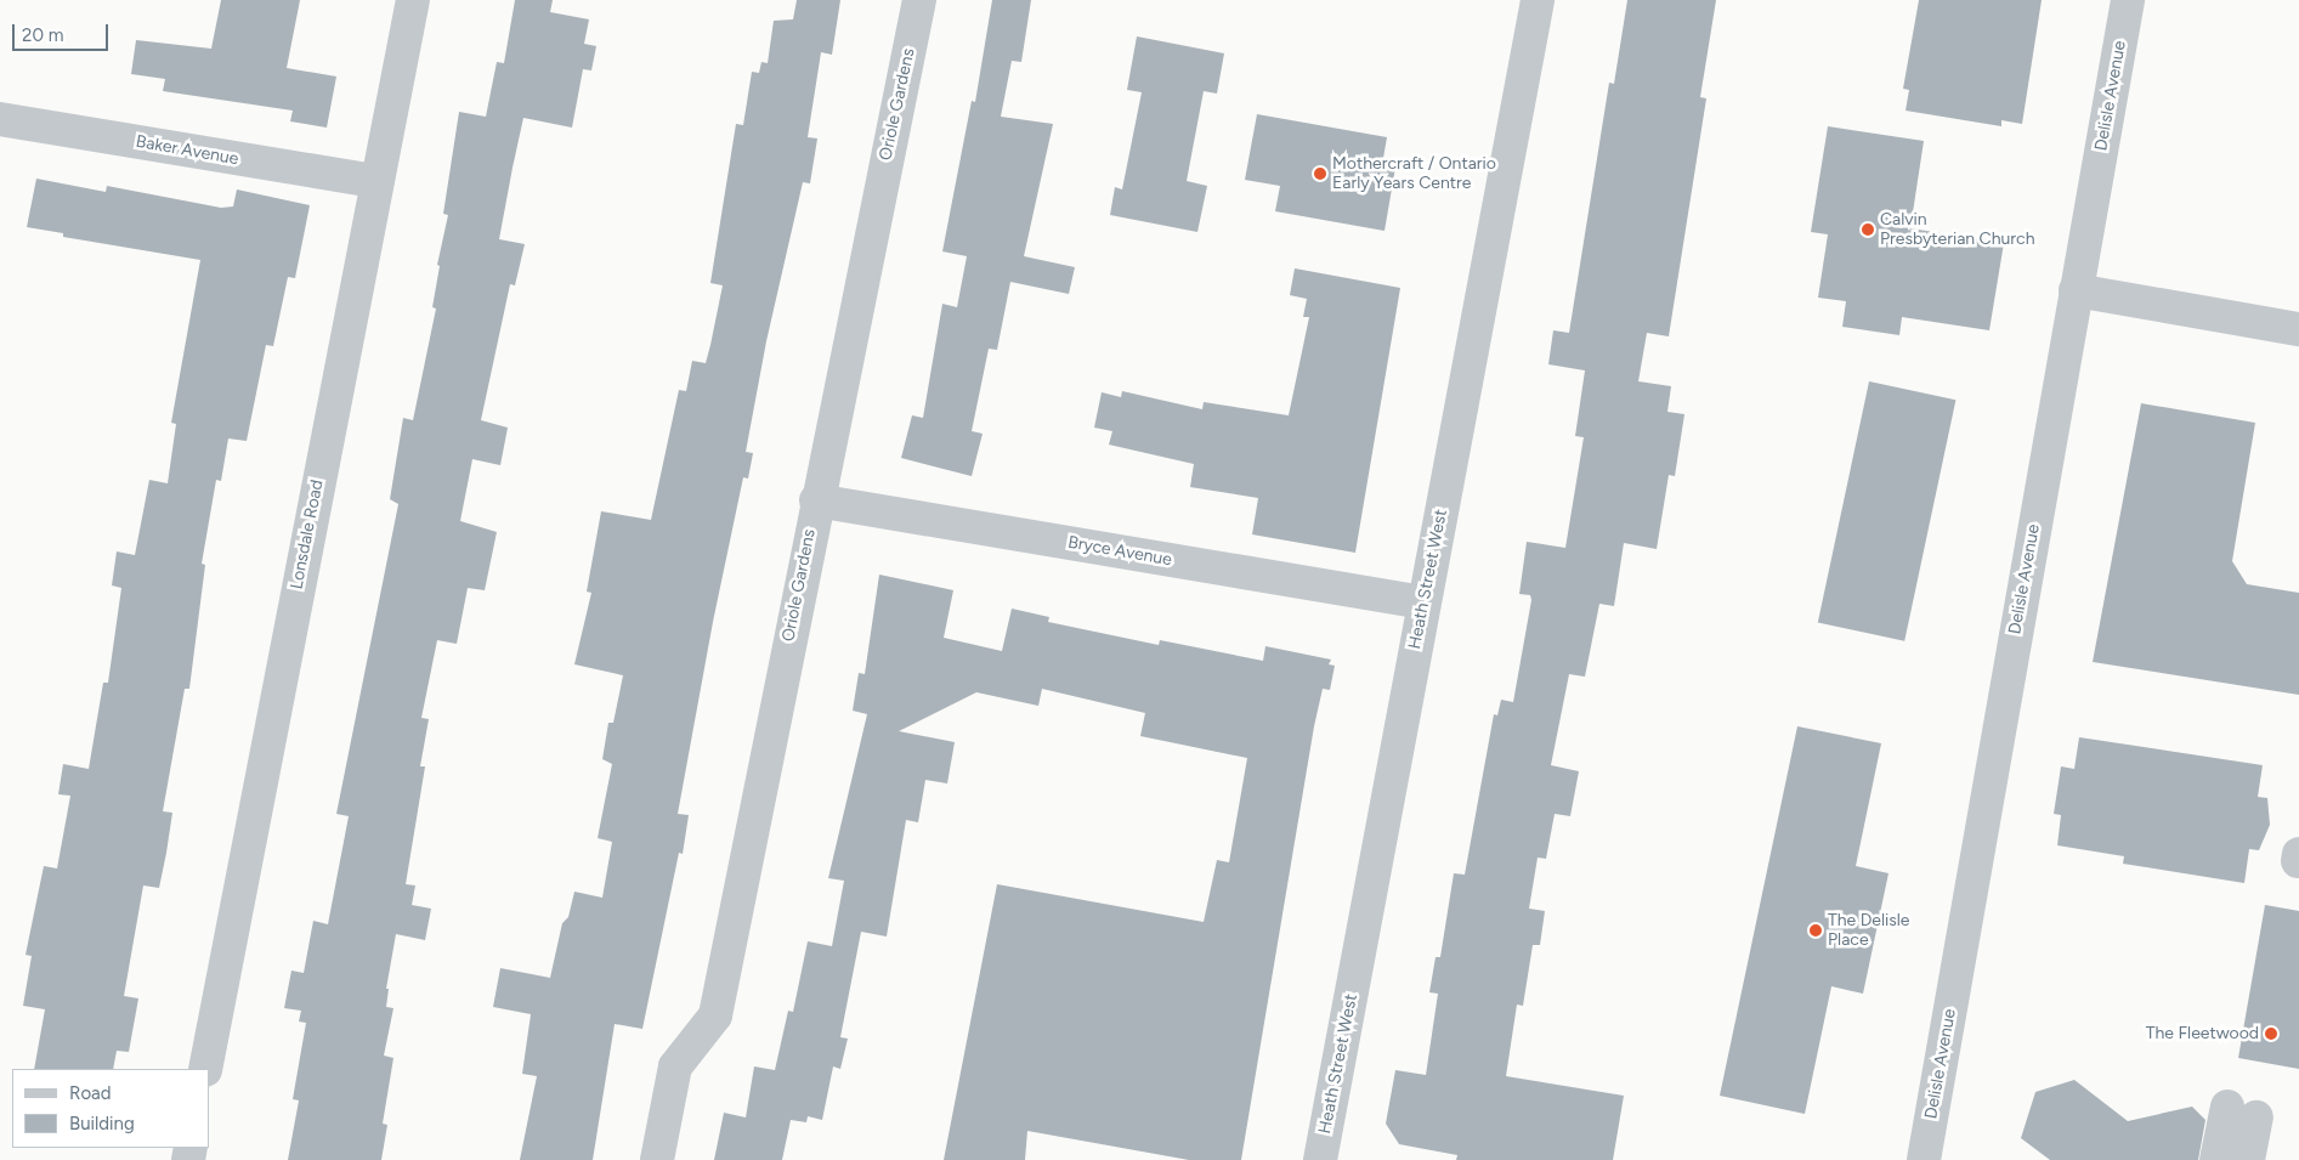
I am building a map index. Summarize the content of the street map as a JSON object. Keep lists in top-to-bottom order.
{
  "streets": {
    "street": [
      "Delisle Avenue",
      "Oriole Gardens",
      "Baker Avenue",
      "Lonsdale Road",
      "Bryce Avenue",
      "Heath Street West"
    ]
  },
  "crossings": [
    ["Oriole Gardens", "Bryce Avenue"],
    ["Baker Avenue", "Lonsdale Road"],
    ["Bryce Avenue", "Heath Street West"]
  ],
  "places": [
    "Mothercraft / Ontario Early Years Centre",
    "Calvin Presbyterian Church",
    "The Delisle Place",
    "The Fleetwood"
  ],
  "legend": ["Road", "Building"],
  "scale_bar": "20 m"
}
